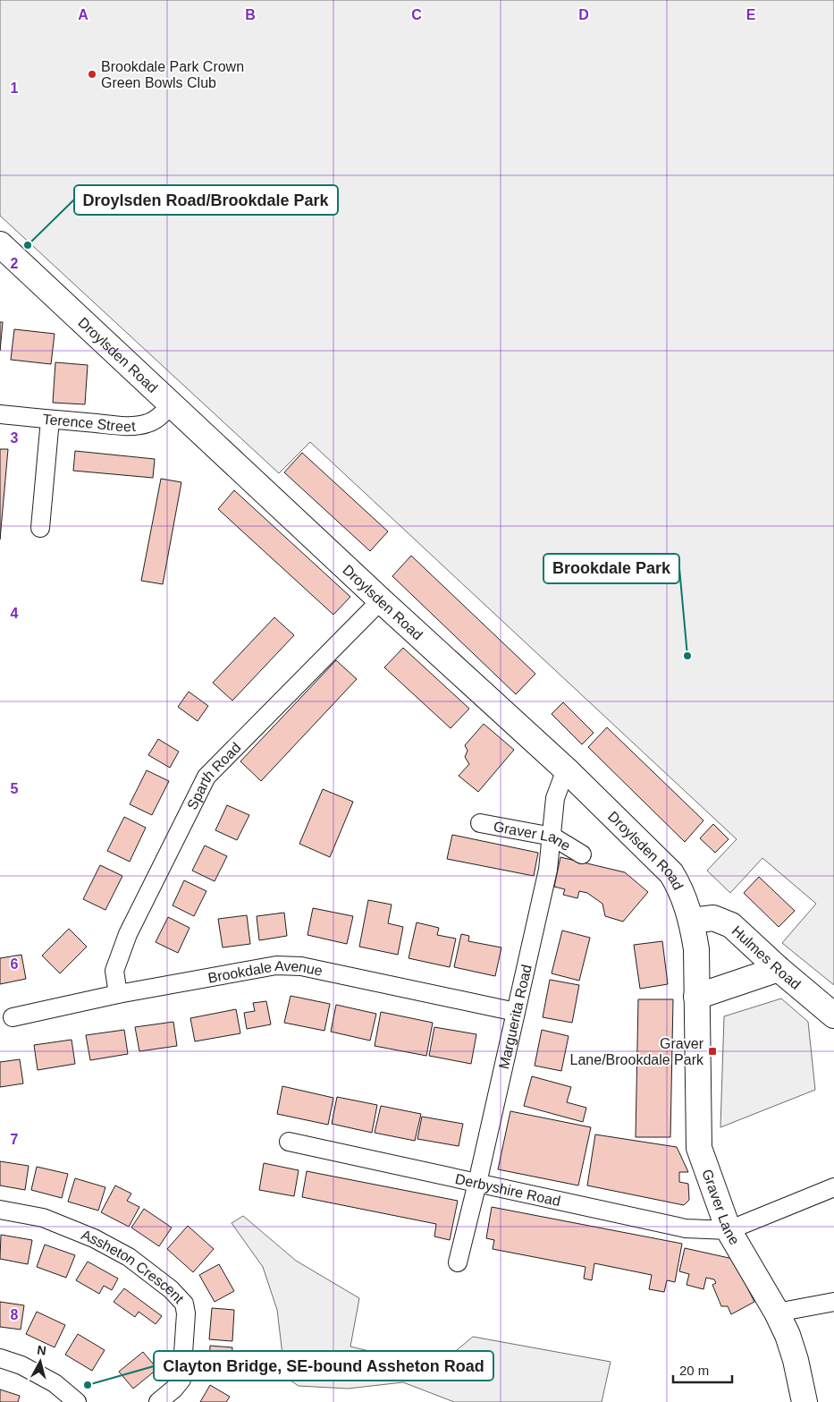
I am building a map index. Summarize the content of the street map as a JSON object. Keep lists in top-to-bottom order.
{
  "streets": {
    "street": [
      "Droylsden Road",
      "Terence Street",
      "Sparth Road",
      "Graver Lane",
      "Hulmes Road",
      "Brookdale Avenue",
      "Marguerita Road",
      "Derbyshire Road",
      "Assheton Crescent"
    ]
  },
  "crossings": [
    ["Droylsden Road", "Terence Street"],
    ["Droylsden Road", "Sparth Road"],
    ["Droylsden Road", "Graver Lane"],
    ["Droylsden Road", "Hulmes Road"],
    ["Droylsden Road", "Marguerita Road"],
    ["Sparth Road", "Brookdale Avenue"],
    ["Graver Lane", "Marguerita Road"],
    ["Graver Lane", "Derbyshire Road"],
    ["Brookdale Avenue", "Marguerita Road"],
    ["Marguerita Road", "Derbyshire Road"]
  ],
  "places": {
    "other": [
      "Brookdale Park Crown Green Bowls Club",
      "Droylsden Road/Brookdale Park",
      "Brookdale Park",
      "Clayton Bridge, SE-bound Assheton Road"
    ],
    "transit": ["Graver Lane/Brookdale Park"]
  },
  "scale_bar": "20 m",
  "north": "top",
  "grid": {
    "columns": [
      "A",
      "B",
      "C",
      "D",
      "E"
    ],
    "rows": [
      "1",
      "2",
      "3",
      "4",
      "5",
      "6",
      "7",
      "8"
    ]
  }
}
